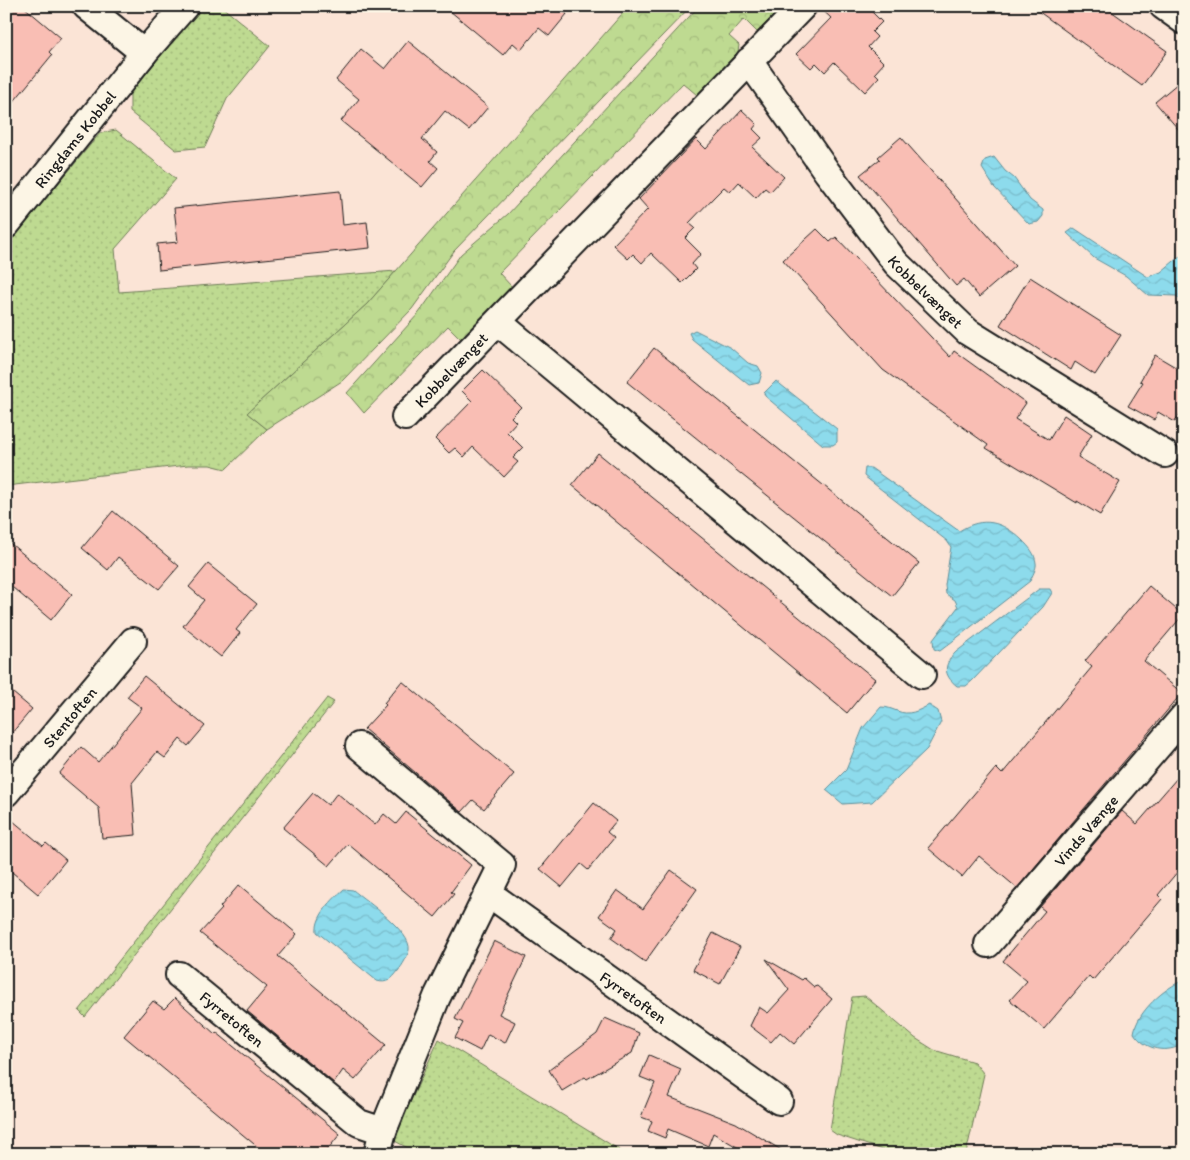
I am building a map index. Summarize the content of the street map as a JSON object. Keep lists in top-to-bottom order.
{
  "streets": {
    "street": [
      "Ringdams Kobbel",
      "Kobbelvænget",
      "Stentoften",
      "Vinds Vænge",
      "Fyrretoften"
    ]
  }
}
